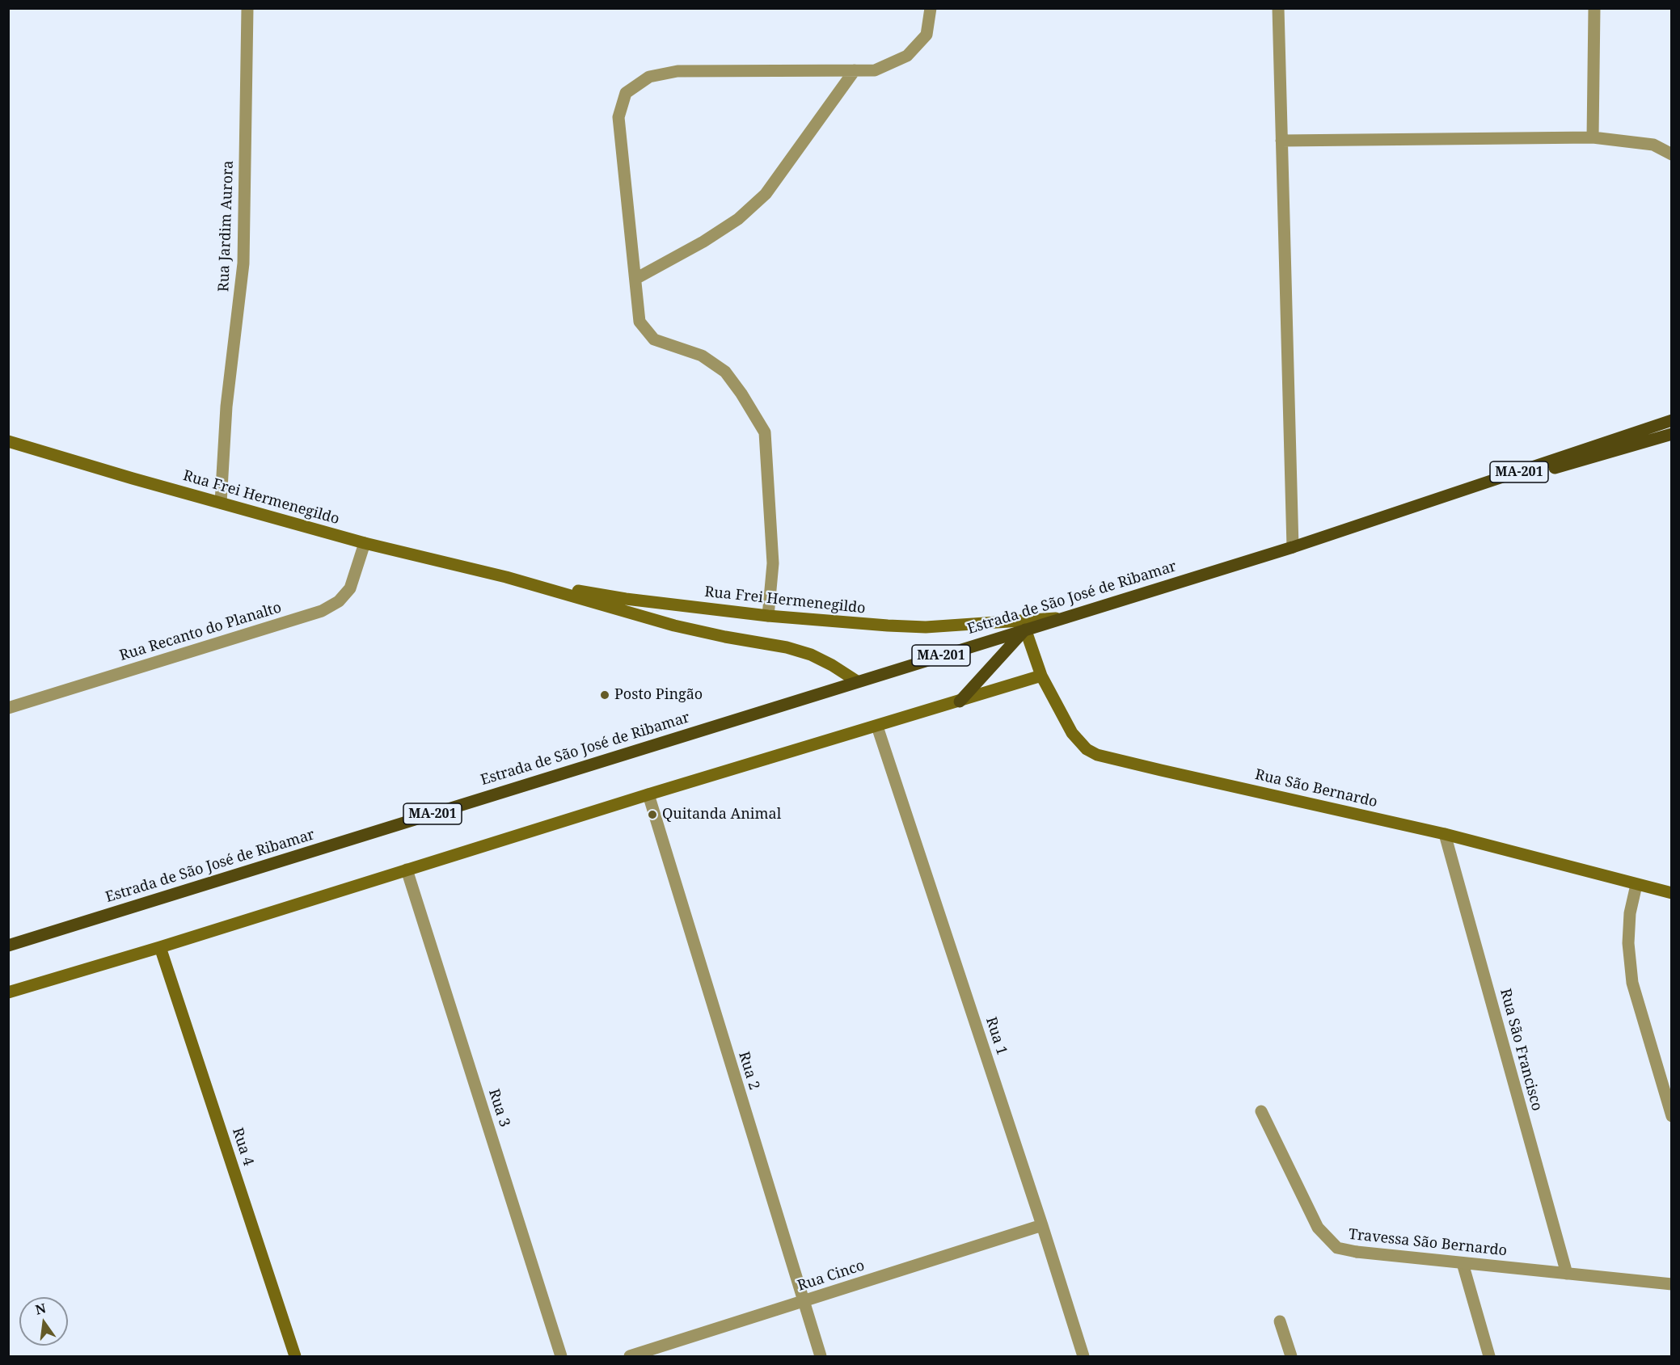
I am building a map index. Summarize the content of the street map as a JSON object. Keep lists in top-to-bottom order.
{
  "streets": {
    "main road": ["MA-201", "Estrada de São José de Ribamar"],
    "street": [
      "Rua Jardim Aurora",
      "Rua Frei Hermenegildo",
      "Rua Recanto do Planalto",
      "Rua São Bernardo",
      "Rua 1",
      "Rua São Francisco",
      "Rua 2",
      "Rua 3",
      "Rua 4",
      "Travessa São Bernardo",
      "Rua Cinco"
    ]
  },
  "crossings": [
    ["Rua Jardim Aurora", "Rua Frei Hermenegildo"],
    ["Rua Frei Hermenegildo", "Estrada de São José de Ribamar"],
    ["Rua Frei Hermenegildo", "Rua Recanto do Planalto"],
    ["Estrada de São José de Ribamar", "Rua São Bernardo"],
    ["Rua São Bernardo", "Rua São Francisco"],
    ["Rua 1", "Rua Cinco"],
    ["Rua São Francisco", "Travessa São Bernardo"],
    ["Rua 2", "Rua Cinco"]
  ],
  "places": ["Posto Pingão", "Quitanda Animal"],
  "north": "top"
}
